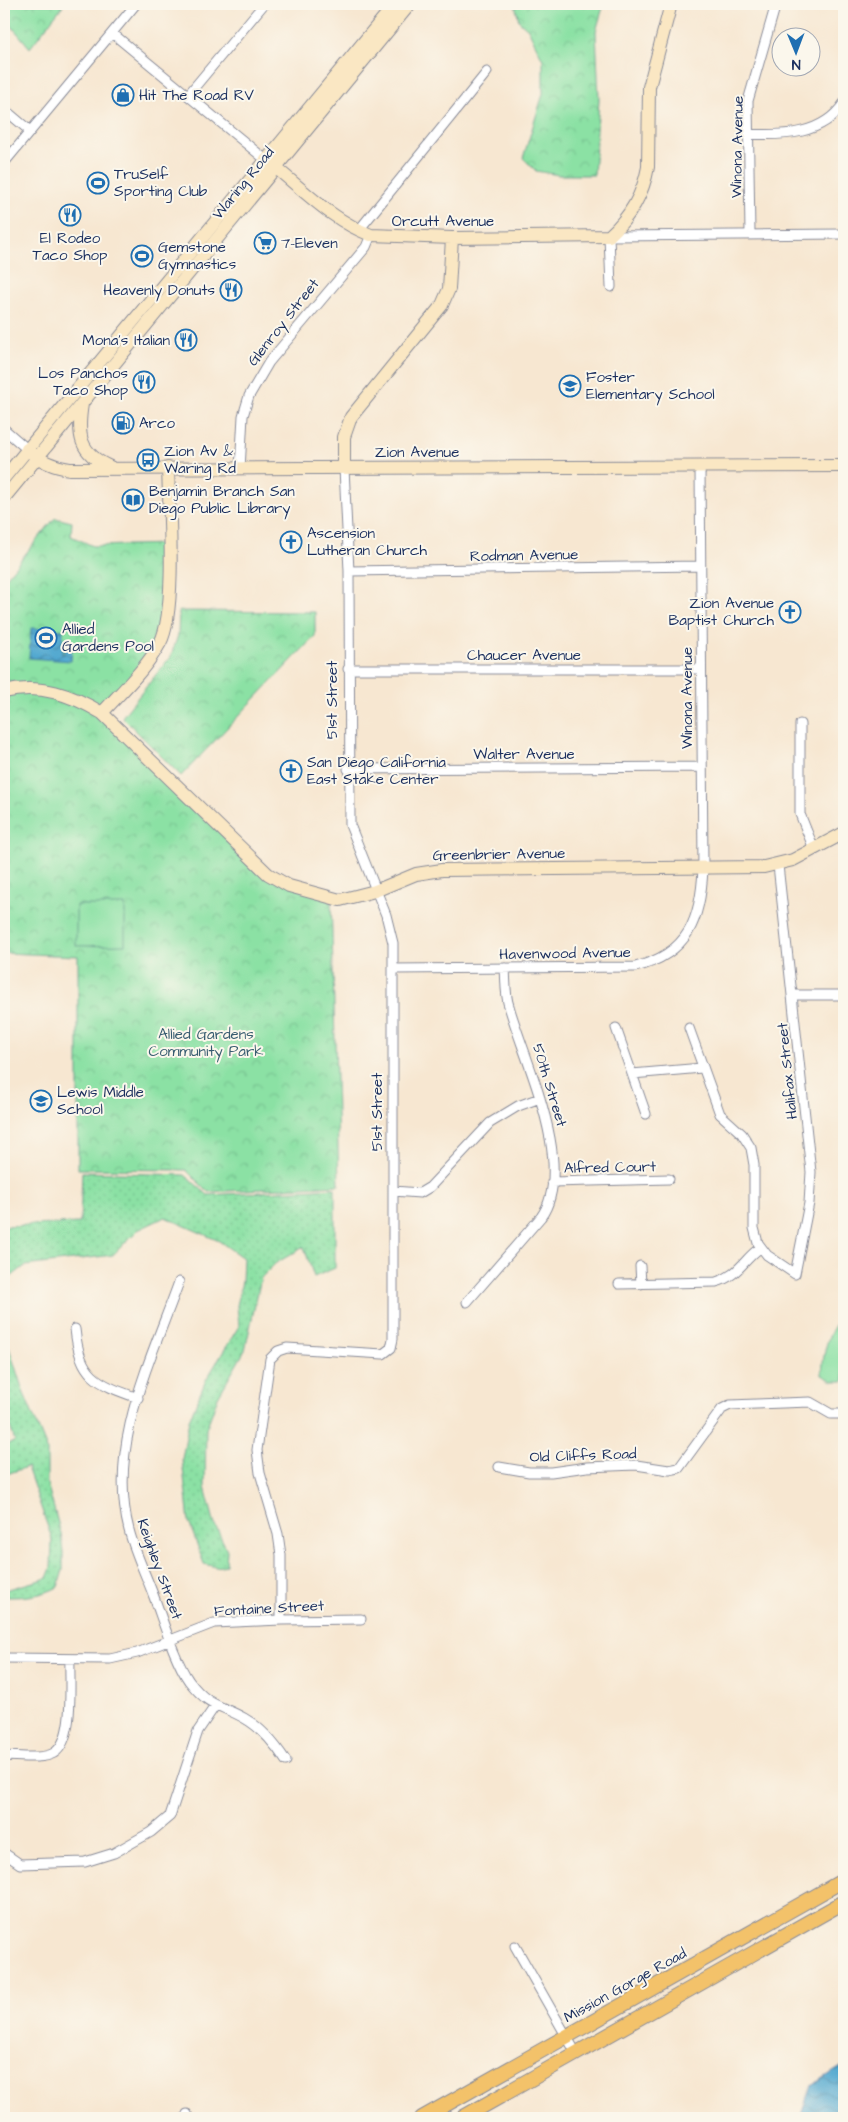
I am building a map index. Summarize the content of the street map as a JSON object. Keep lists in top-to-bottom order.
{
  "streets": {
    "main road": [
      "Waring Road",
      "Orcutt Avenue",
      "Zion Avenue",
      "51st Street",
      "Greenbrier Avenue",
      "Mission Gorge Road"
    ],
    "street": [
      "Winona Avenue",
      "Glenroy Street",
      "Rodman Avenue",
      "Chaucer Avenue",
      "Walter Avenue",
      "Havenwood Avenue",
      "Halifax Street",
      "50th Street",
      "Alfred Court",
      "Old Cliffs Road",
      "Keighley Street",
      "Fontaine Street"
    ]
  },
  "crossings": [
    ["Winona Avenue", "Orcutt Avenue"],
    ["Winona Avenue", "Zion Avenue"],
    ["Winona Avenue", "Rodman Avenue"],
    ["Winona Avenue", "Chaucer Avenue"],
    ["Winona Avenue", "Walter Avenue"],
    ["Winona Avenue", "Greenbrier Avenue"],
    ["Winona Avenue", "Havenwood Avenue"],
    ["Waring Road", "Orcutt Avenue"],
    ["Waring Road", "Zion Avenue"],
    ["Orcutt Avenue", "Glenroy Street"],
    ["Orcutt Avenue", "51st Street"],
    ["Glenroy Street", "Zion Avenue"],
    ["Zion Avenue", "51st Street"],
    ["Rodman Avenue", "51st Street"],
    ["Chaucer Avenue", "51st Street"],
    ["51st Street", "Walter Avenue"],
    ["51st Street", "Greenbrier Avenue"],
    ["51st Street", "Havenwood Avenue"],
    ["51st Street", "Fontaine Street"],
    ["Greenbrier Avenue", "Havenwood Avenue"],
    ["Greenbrier Avenue", "Halifax Street"],
    ["Havenwood Avenue", "50th Street"],
    ["50th Street", "Alfred Court"],
    ["Keighley Street", "Fontaine Street"]
  ],
  "parks": ["Allied Gardens Community Park"],
  "places": {
    "shop": ["Hit The Road RV"],
    "sports": ["TruSelf Sporting Club", "Gemstone Gymnastics", "Allied Gardens Pool"],
    "restaurant": [
      "El Rodeo Taco Shop",
      "Heavenly Donuts",
      "Mona's Italian",
      "Los Panchos Taco Shop"
    ],
    "supermarket": ["7-Eleven"],
    "school or university": ["Foster Elementary School", "Lewis Middle School"],
    "fuel station": ["Arco"],
    "bus stop": ["Zion Av & Waring Rd"],
    "library": ["Benjamin Branch San Diego Public Library"],
    "church": ["Ascension Lutheran Church", "Zion Avenue Baptist Church", "San Diego California East Stake Center"]
  },
  "north": "bottom"
}
